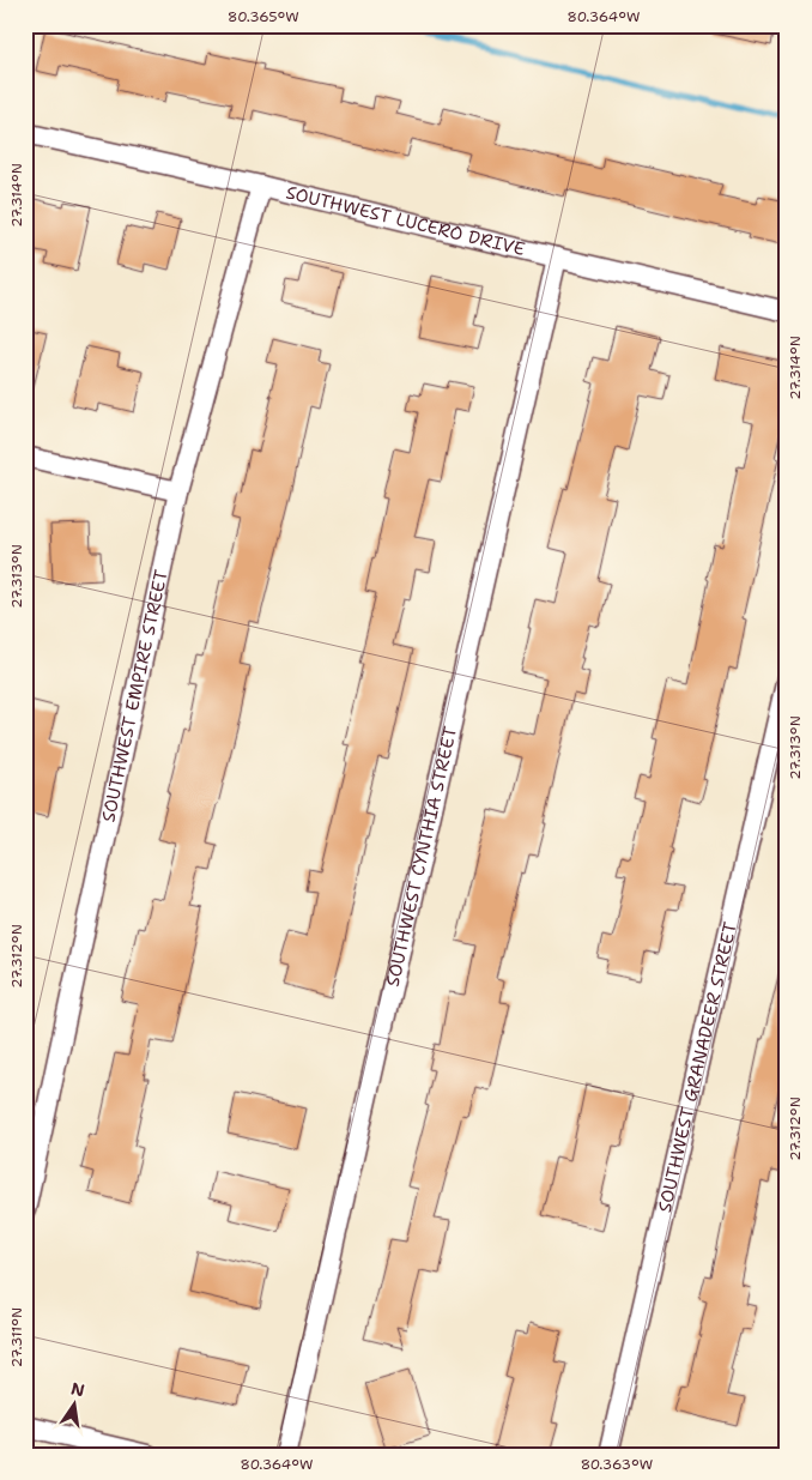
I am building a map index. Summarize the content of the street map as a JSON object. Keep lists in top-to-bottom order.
{
  "streets": {
    "street": [
      "SOUTHWEST LUCERO DRIVE",
      "SOUTHWEST EMPIRE STREET",
      "SOUTHWEST CYNTHIA STREET",
      "SOUTHWEST GRANADEER STREET"
    ]
  },
  "crossings": [
    ["SOUTHWEST LUCERO DRIVE", "SOUTHWEST EMPIRE STREET"],
    ["SOUTHWEST LUCERO DRIVE", "SOUTHWEST CYNTHIA STREET"]
  ],
  "north": "top",
  "coordinates": [
    "80.365°W",
    "80.364°W",
    "27.314°N",
    "27.313°N",
    "27.312°N",
    "27.311°N",
    "80.363°W"
  ]
}
